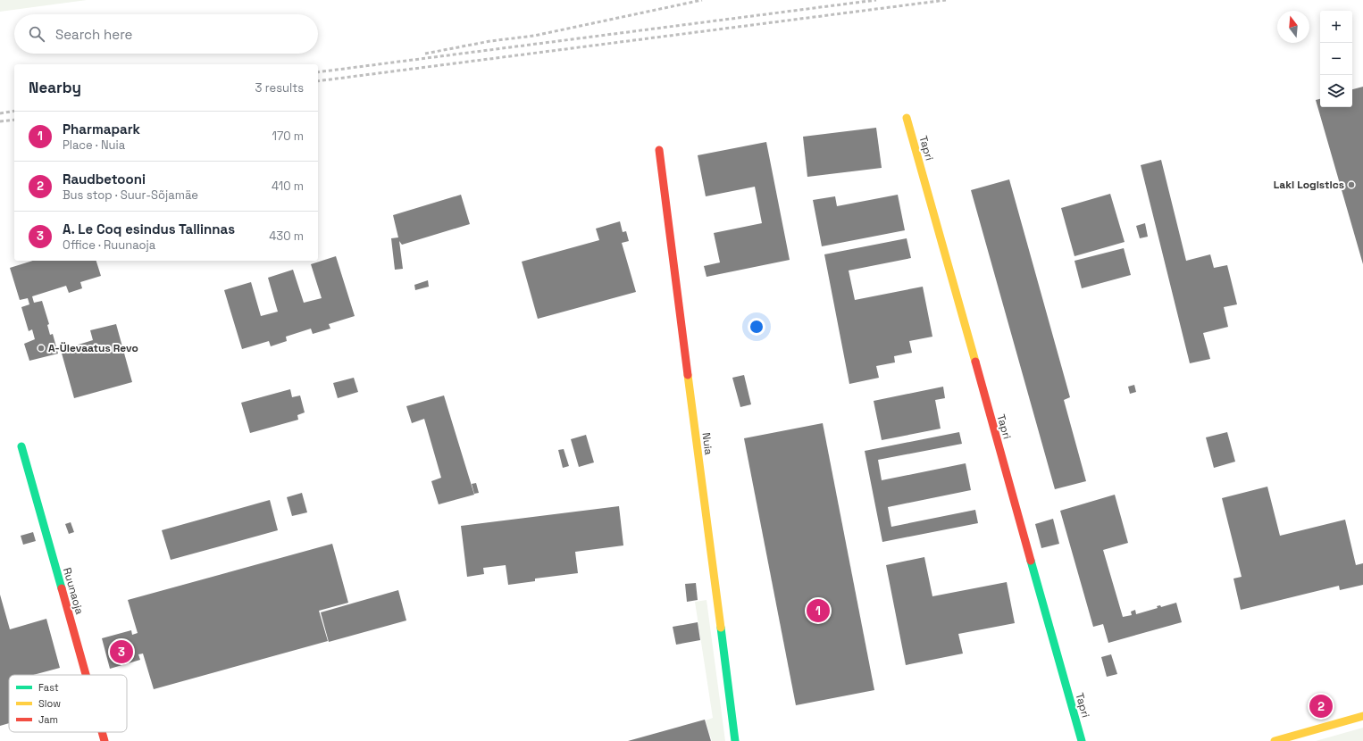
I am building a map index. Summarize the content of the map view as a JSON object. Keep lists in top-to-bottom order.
{
  "streets": {
    "street": ["Tapri", "Nuia", "Ruunaoja"]
  },
  "places": ["Laki Logistics", "A-Ülevaatus Revo"],
  "legend": ["Fast", "Slow", "Jam"],
  "north": "top",
  "page": {
    "map_buttons": ["+", "−"],
    "search": "Search here",
    "heading": ["Nearby", "3 results"],
    "list": [
      {
        "mark": "1",
        "name": "Pharmapark",
        "note": "Place · Nuia",
        "value": "170 m"
      },
      {
        "mark": "2",
        "name": "Raudbetooni",
        "note": "Bus stop · Suur-Sõjamäe",
        "value": "410 m"
      },
      {
        "mark": "3",
        "name": "A. Le Coq esindus Tallinnas",
        "note": "Office · Ruunaoja",
        "value": "430 m"
      }
    ],
    "pins": ["1", "3", "2"]
  }
}
